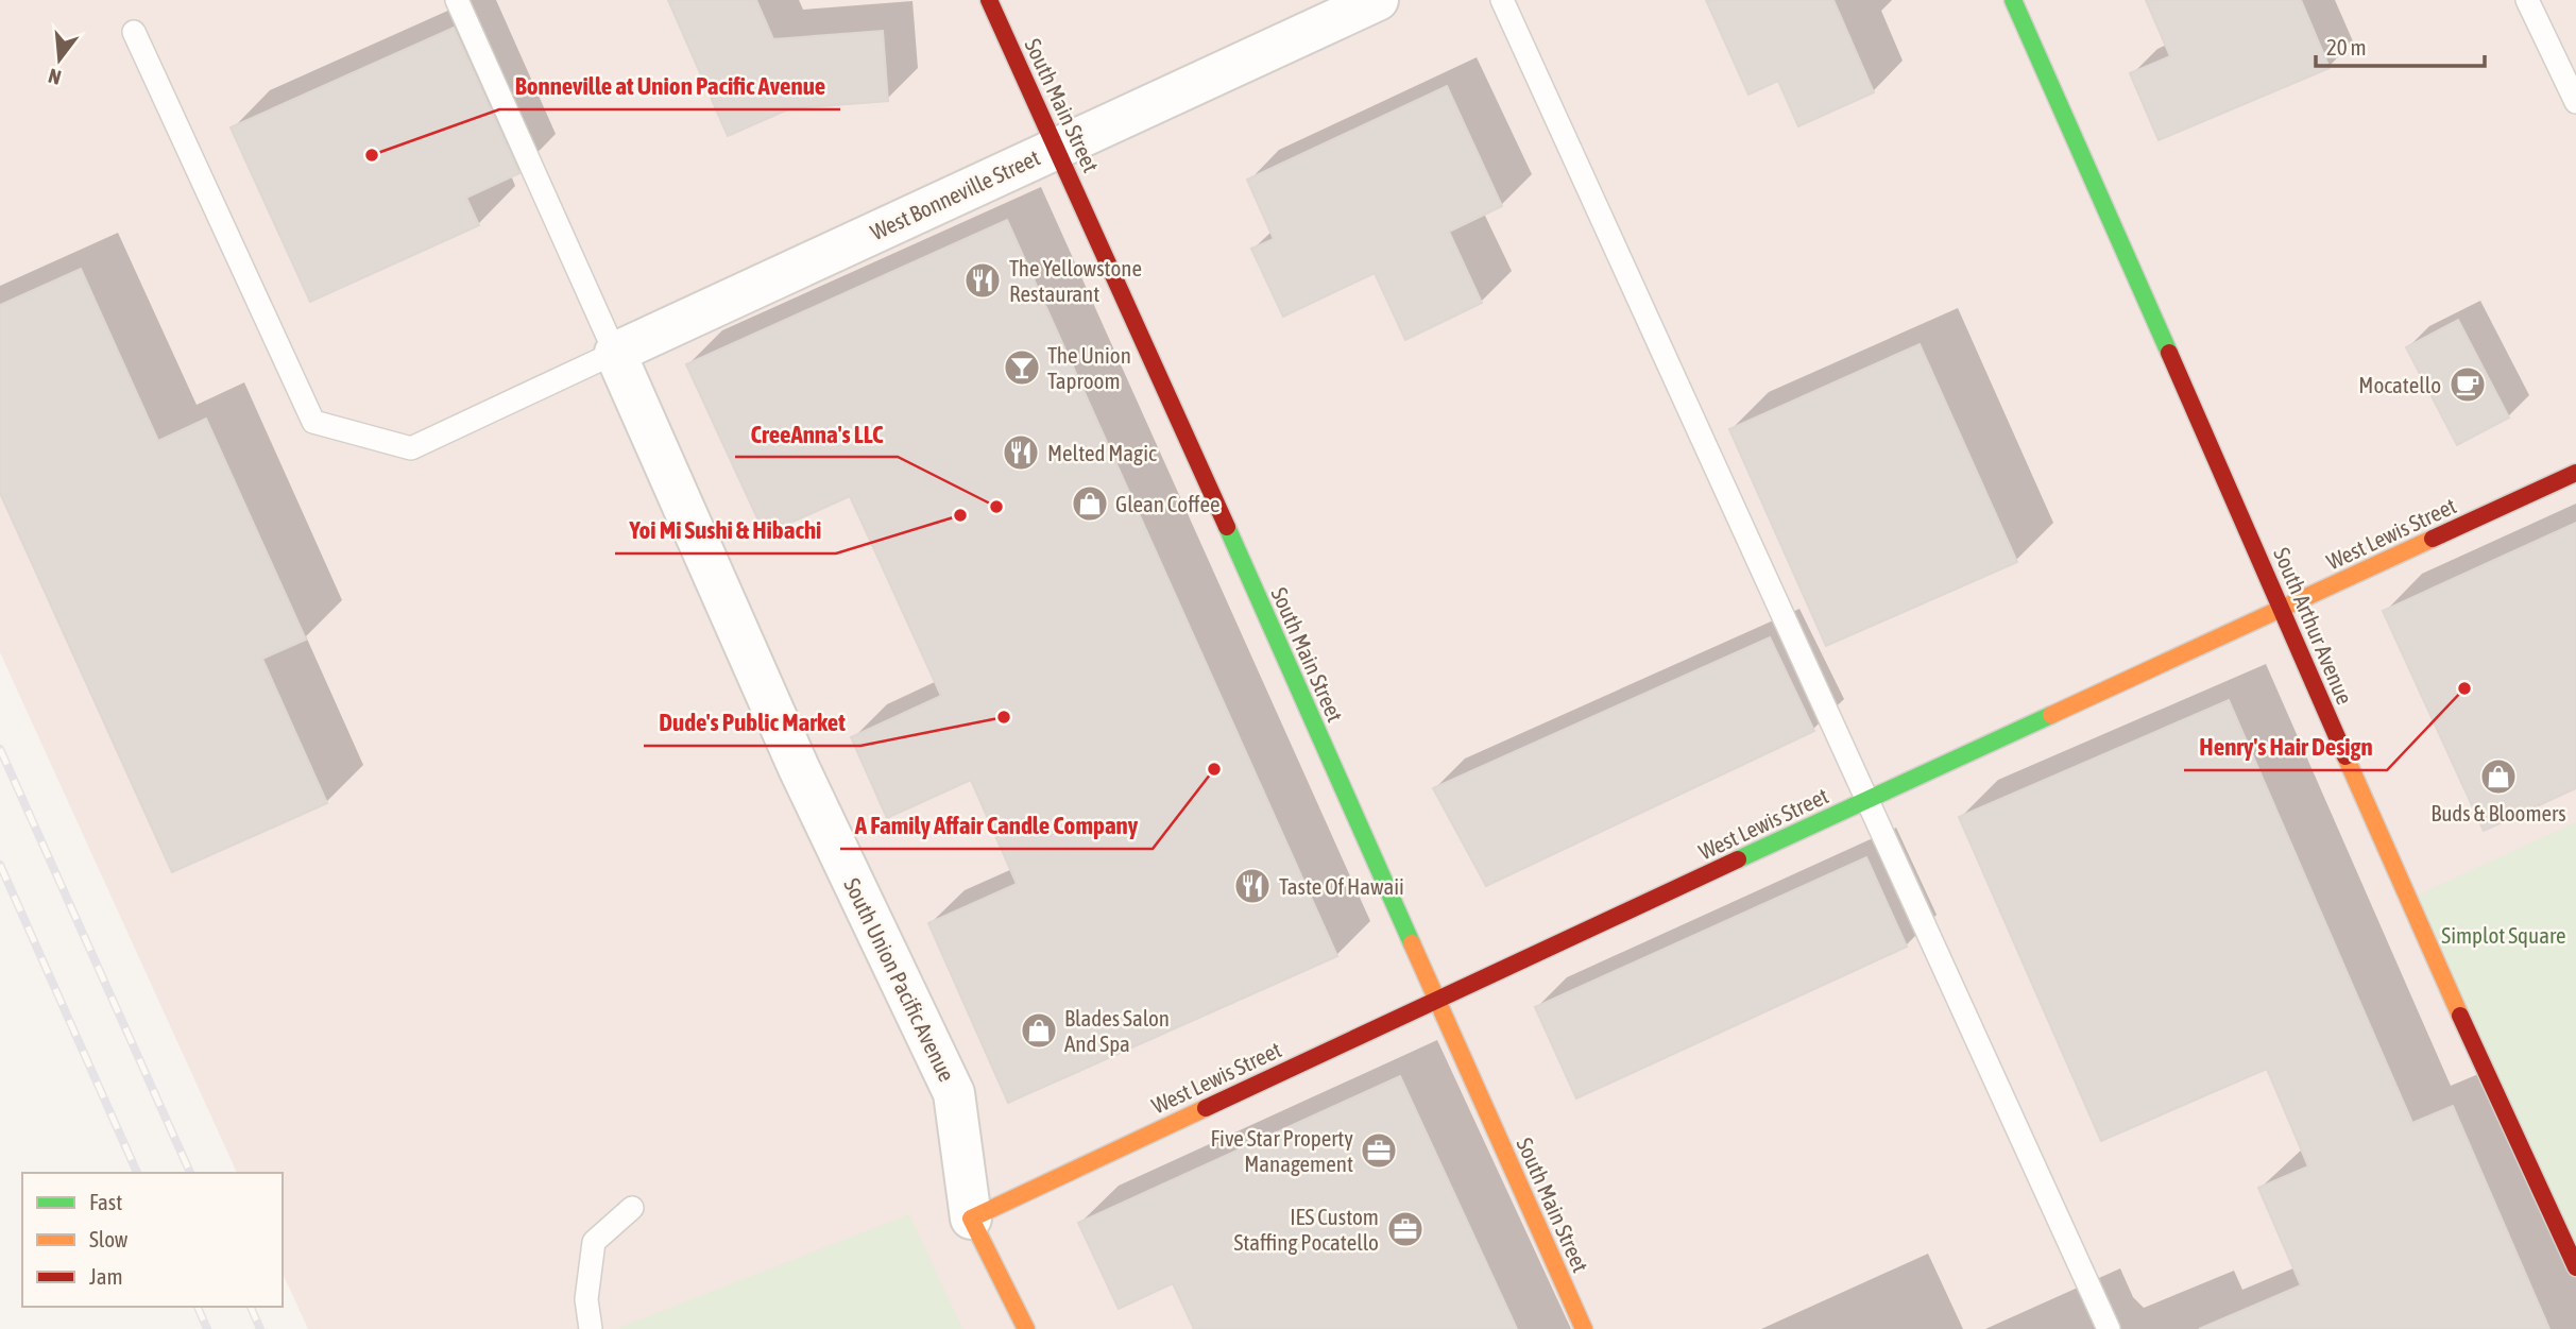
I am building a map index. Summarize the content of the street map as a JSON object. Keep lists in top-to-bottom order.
{
  "streets": {
    "main road": [
      "South Main Street",
      "West Lewis Street",
      "South Arthur Avenue",
      "South Union Pacific Avenue"
    ],
    "street": ["West Bonneville Street"]
  },
  "crossings": [
    ["South Main Street", "West Bonneville Street"],
    ["South Main Street", "West Lewis Street"],
    ["West Bonneville Street", "South Union Pacific Avenue"],
    ["West Lewis Street", "South Arthur Avenue"],
    ["West Lewis Street", "South Union Pacific Avenue"]
  ],
  "parks": ["Simplot Square"],
  "places": {
    "other": [
      "Bonneville at Union Pacific Avenue",
      "CreeAnna's LLC",
      "Yoi Mi Sushi & Hibachi",
      "Henry's Hair Design",
      "Dude's Public Market",
      "A Family Affair Candle Company"
    ],
    "restaurant": ["The Yellowstone Restaurant", "Melted Magic", "Taste Of Hawaii"],
    "bar": ["The Union Taproom"],
    "cafe": ["Mocatello"],
    "shop": ["Glean Coffee", "Buds & Bloomers", "Blades Salon And Spa"],
    "office": ["Five Star Property Management", "IES Custom Staffing Pocatello"]
  },
  "legend": ["Fast", "Slow", "Jam"],
  "scale_bar": "20 m",
  "north": "bottom"
}
